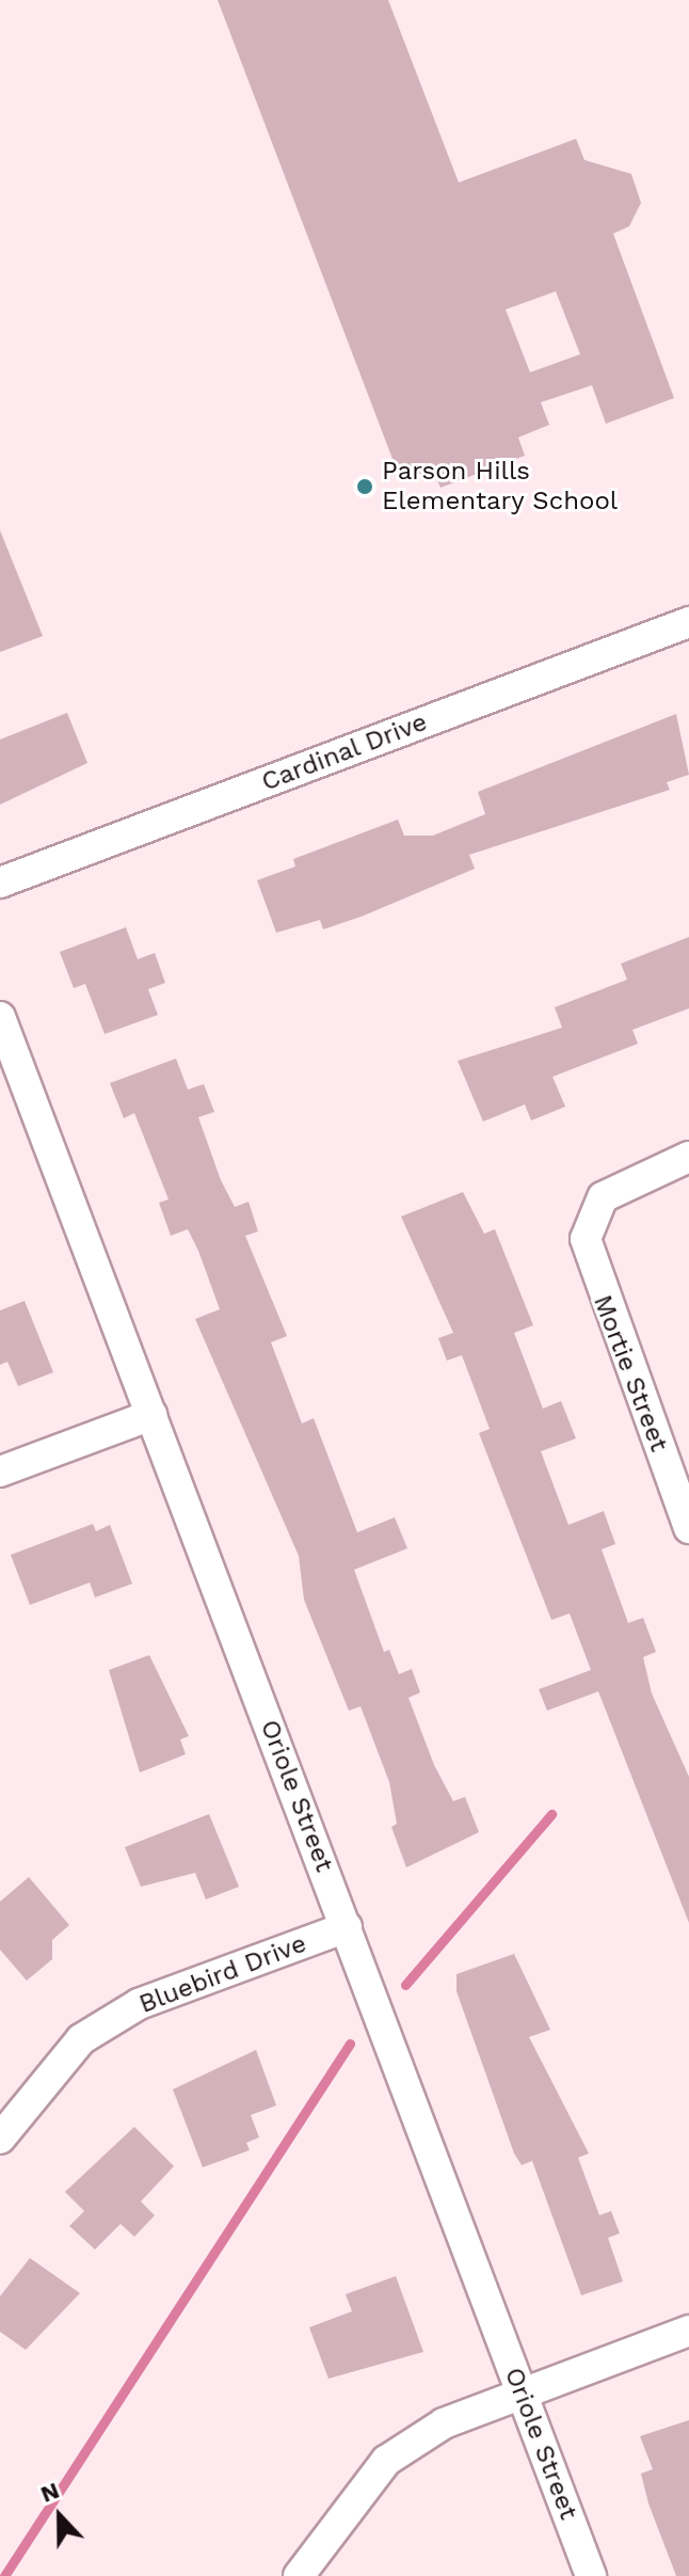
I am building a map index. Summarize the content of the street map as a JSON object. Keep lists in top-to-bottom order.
{
  "streets": {
    "street": [
      "Cardinal Drive",
      "Mortie Street",
      "Oriole Street",
      "Bluebird Drive"
    ]
  },
  "crossings": [
    ["Oriole Street", "Bluebird Drive"]
  ],
  "places": ["Parson Hills Elementary School"],
  "north": "top"
}
